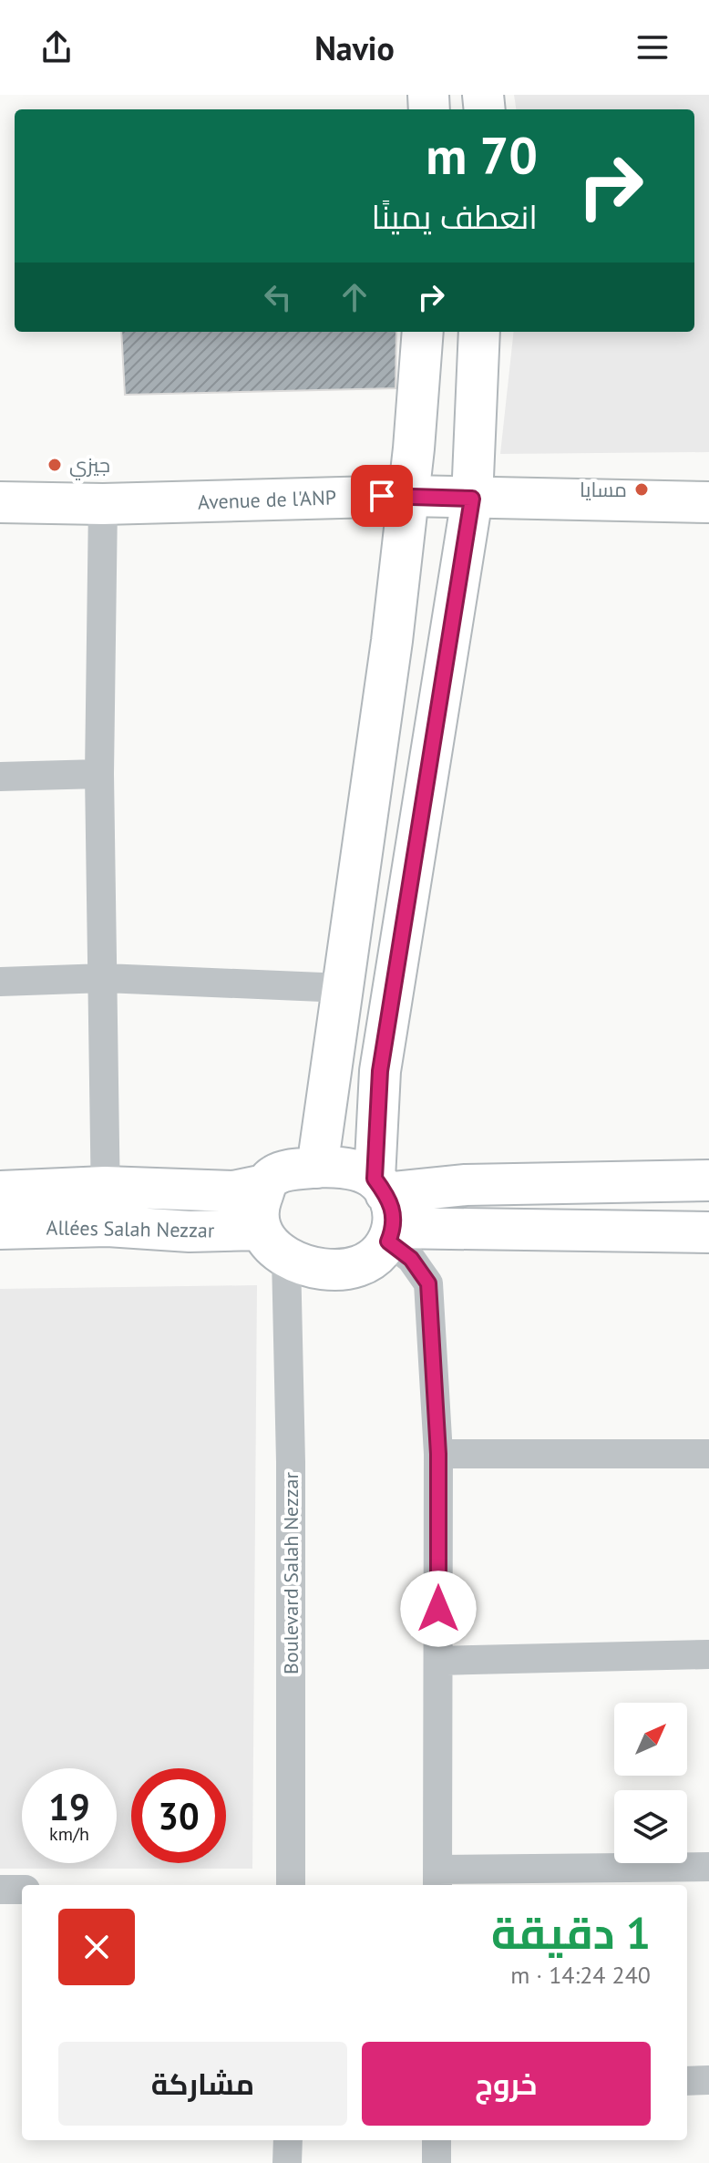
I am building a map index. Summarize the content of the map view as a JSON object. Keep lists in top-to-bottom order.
{
  "streets": {
    "street": ["Avenue de l'ANP", "Allées Salah Nezzar", "Boulevard Salah Nezzar"]
  },
  "crossings": [
    ["Allées Salah Nezzar", "Boulevard Salah Nezzar"]
  ],
  "places": ["جيزي", "مسايا"],
  "north": "top right",
  "page": {
    "header": "Navio",
    "turn": ["70 m", "انعطف يمينًا"],
    "speed": "19 km/h",
    "limit": "30",
    "heading": ["1 دقيقة", "240 m · 14:24"],
    "buttons": ["خروج", "مشاركة"]
  }
}
